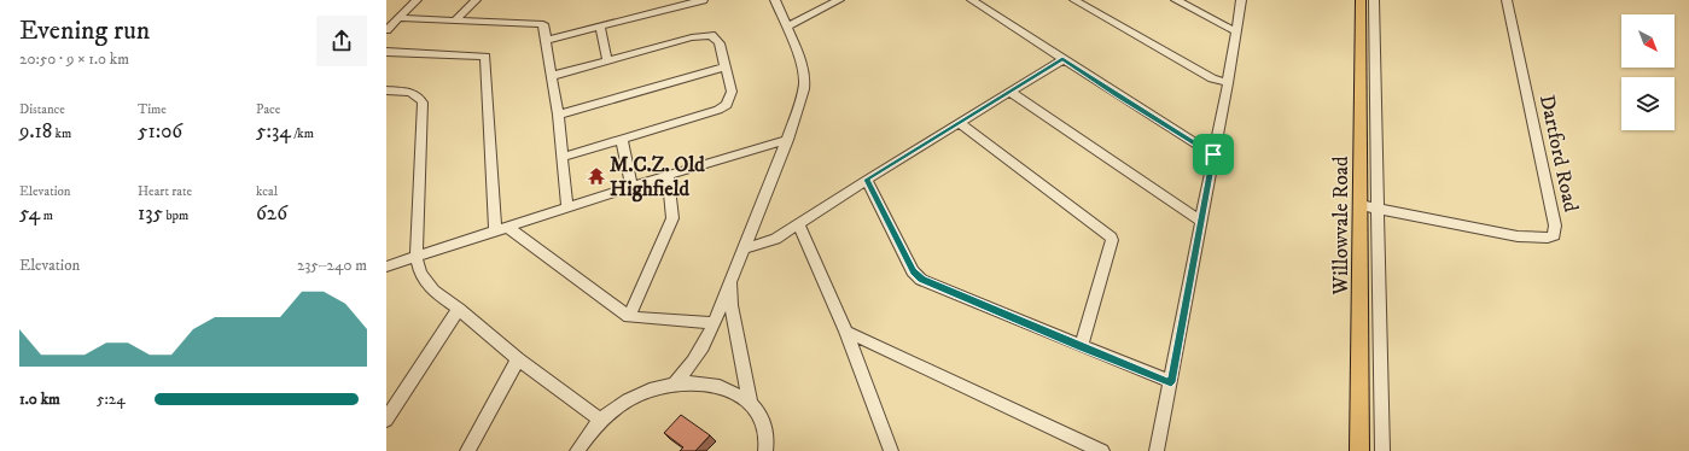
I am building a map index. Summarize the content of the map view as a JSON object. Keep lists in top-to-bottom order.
{
  "streets": {
    "main road": ["Willowvale Road"],
    "street": ["Dartford Road"]
  },
  "crossings": [
    ["Dartford Road", "Willowvale Road"]
  ],
  "places": {
    "temple": ["M.C.Z. Old Highfield"]
  },
  "north": "bottom right",
  "page": {
    "heading": ["Evening run", "20:50 · 9 × 1.0 km"],
    "stats": [
      ["Distance", "9.18 km"],
      ["Time", "51:06"],
      ["Pace", "5:34 /km"],
      ["Elevation", "54 m"],
      ["Heart rate", "135 bpm"],
      ["kcal", "626"]
    ],
    "chart": ["Elevation", "235–240 m"],
    "list": [
      {
        "name": "1.0 km",
        "note": "5:24"
      }
    ]
  }
}
